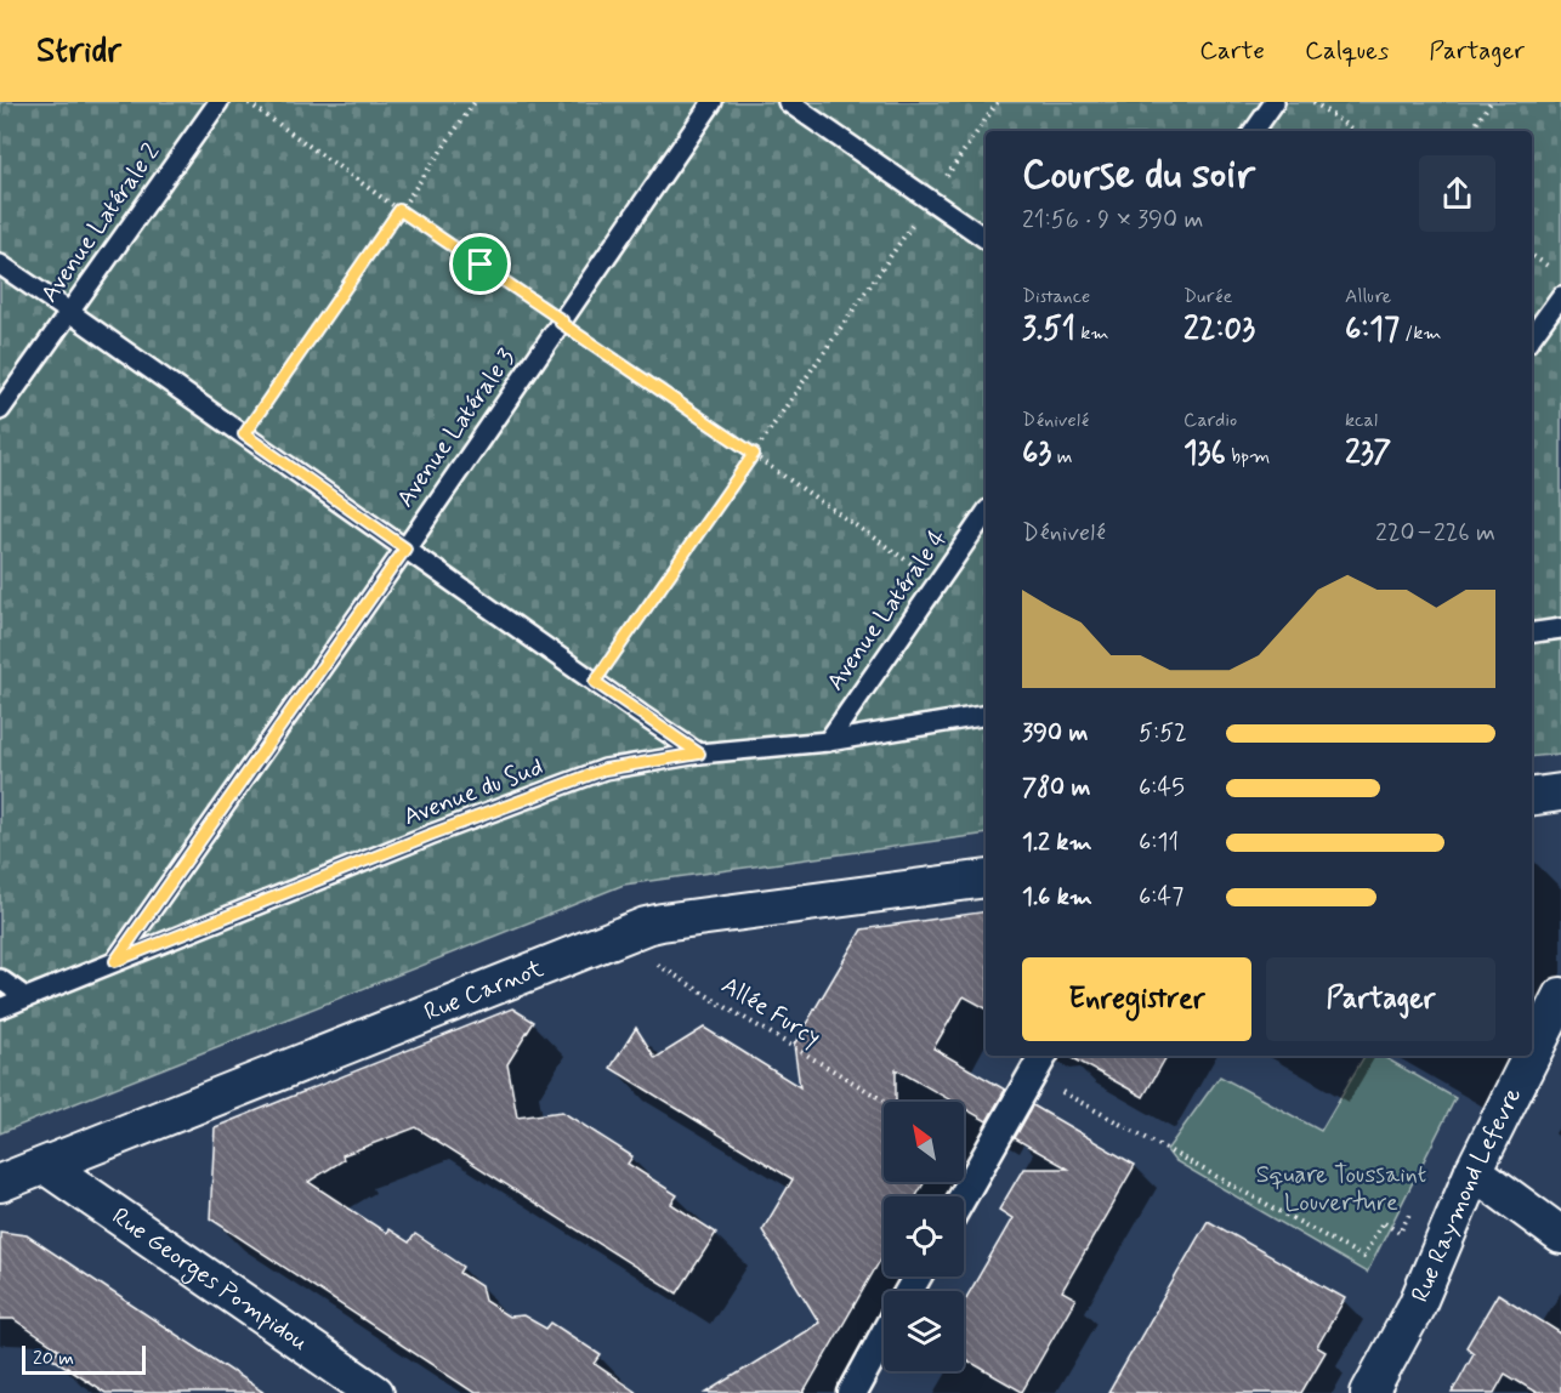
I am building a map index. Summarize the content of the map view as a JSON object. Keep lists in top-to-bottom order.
{
  "streets": {
    "street": ["Rue Carnot", "Rue Raymond Lefevre", "Rue Georges Pompidou"],
    "lane": [
      "Avenue Latérale 2",
      "Avenue Latérale 3",
      "Avenue Latérale 4",
      "Avenue du Sud"
    ],
    "path": ["Allée Furcy"]
  },
  "crossings": [
    ["Avenue Latérale 3", "Avenue du Sud"],
    ["Avenue Latérale 4", "Avenue du Sud"],
    ["Rue Carnot", "Allée Furcy"],
    ["Rue Carnot", "Rue Georges Pompidou"]
  ],
  "parks": ["Square Toussaint Louverture"],
  "scale_bar": "20 m",
  "north": "top left",
  "page": {
    "header": "Stridr",
    "nav": ["Carte", "Calques", "Partager"],
    "heading": ["Course du soir", "21:56 · 9 × 390 m"],
    "stats": [
      ["Distance", "3.51 km"],
      ["Durée", "22:03"],
      ["Allure", "6:17 /km"],
      ["Dénivelé", "63 m"],
      ["Cardio", "136 bpm"],
      ["kcal", "237"]
    ],
    "chart": ["Dénivelé", "220–226 m"],
    "list": [
      {
        "name": "390 m",
        "note": "5:52"
      },
      {
        "name": "780 m",
        "note": "6:45"
      },
      {
        "name": "1.2 km",
        "note": "6:11"
      },
      {
        "name": "1.6 km",
        "note": "6:47"
      }
    ],
    "buttons": ["Enregistrer", "Partager"],
    "scale": "20 m"
  }
}
